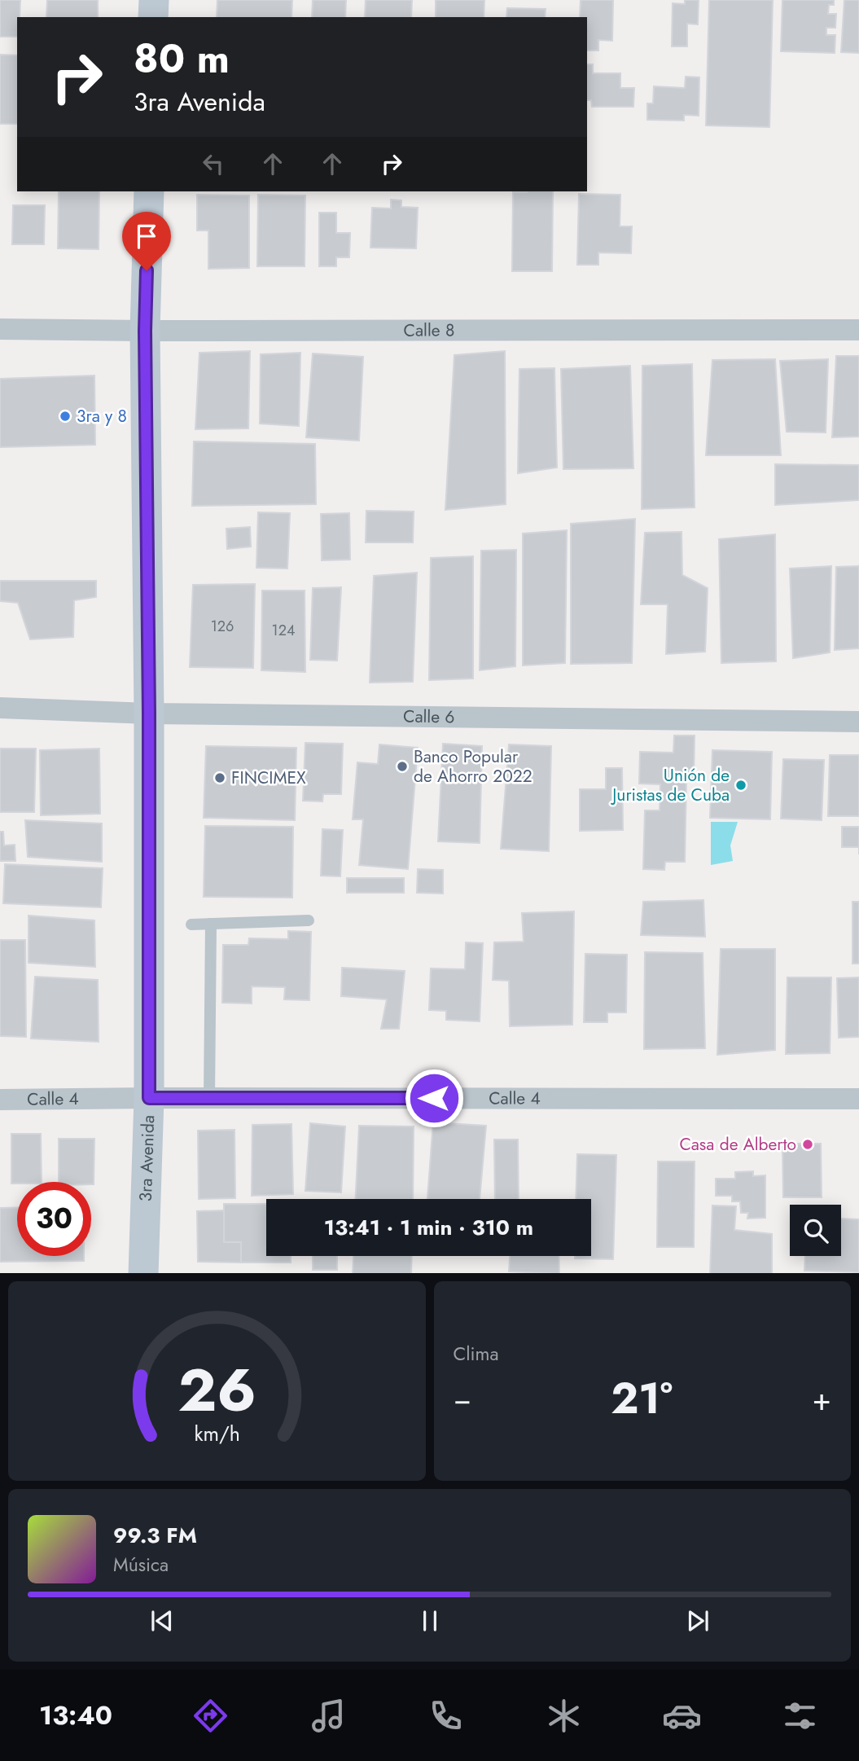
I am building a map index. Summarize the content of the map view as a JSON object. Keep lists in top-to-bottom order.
{
  "streets": {
    "main road": ["3ra Avenida"],
    "street": ["Calle 8", "Calle 6", "Calle 4"]
  },
  "crossings": [
    ["Calle 8", "3ra Avenida"],
    ["Calle 6", "3ra Avenida"],
    ["Calle 4", "3ra Avenida"]
  ],
  "places": [
    "3ra y 8",
    "Banco Popular de Ahorro 2022",
    "FINCIMEX",
    "Unión de Juristas de Cuba",
    "Casa de Alberto"
  ],
  "house_numbers": ["126", "124"],
  "page": {
    "turn": ["80 m", "3ra Avenida"],
    "limit": "30",
    "trip": "13:41 · 1 min · 310 m",
    "tile": "Clima",
    "heat": ["−", "21°", "+"],
    "song": ["99.3 FM", "Música"],
    "tabs": "13:40",
    "gauge": ["26", "km/h"]
  }
}
